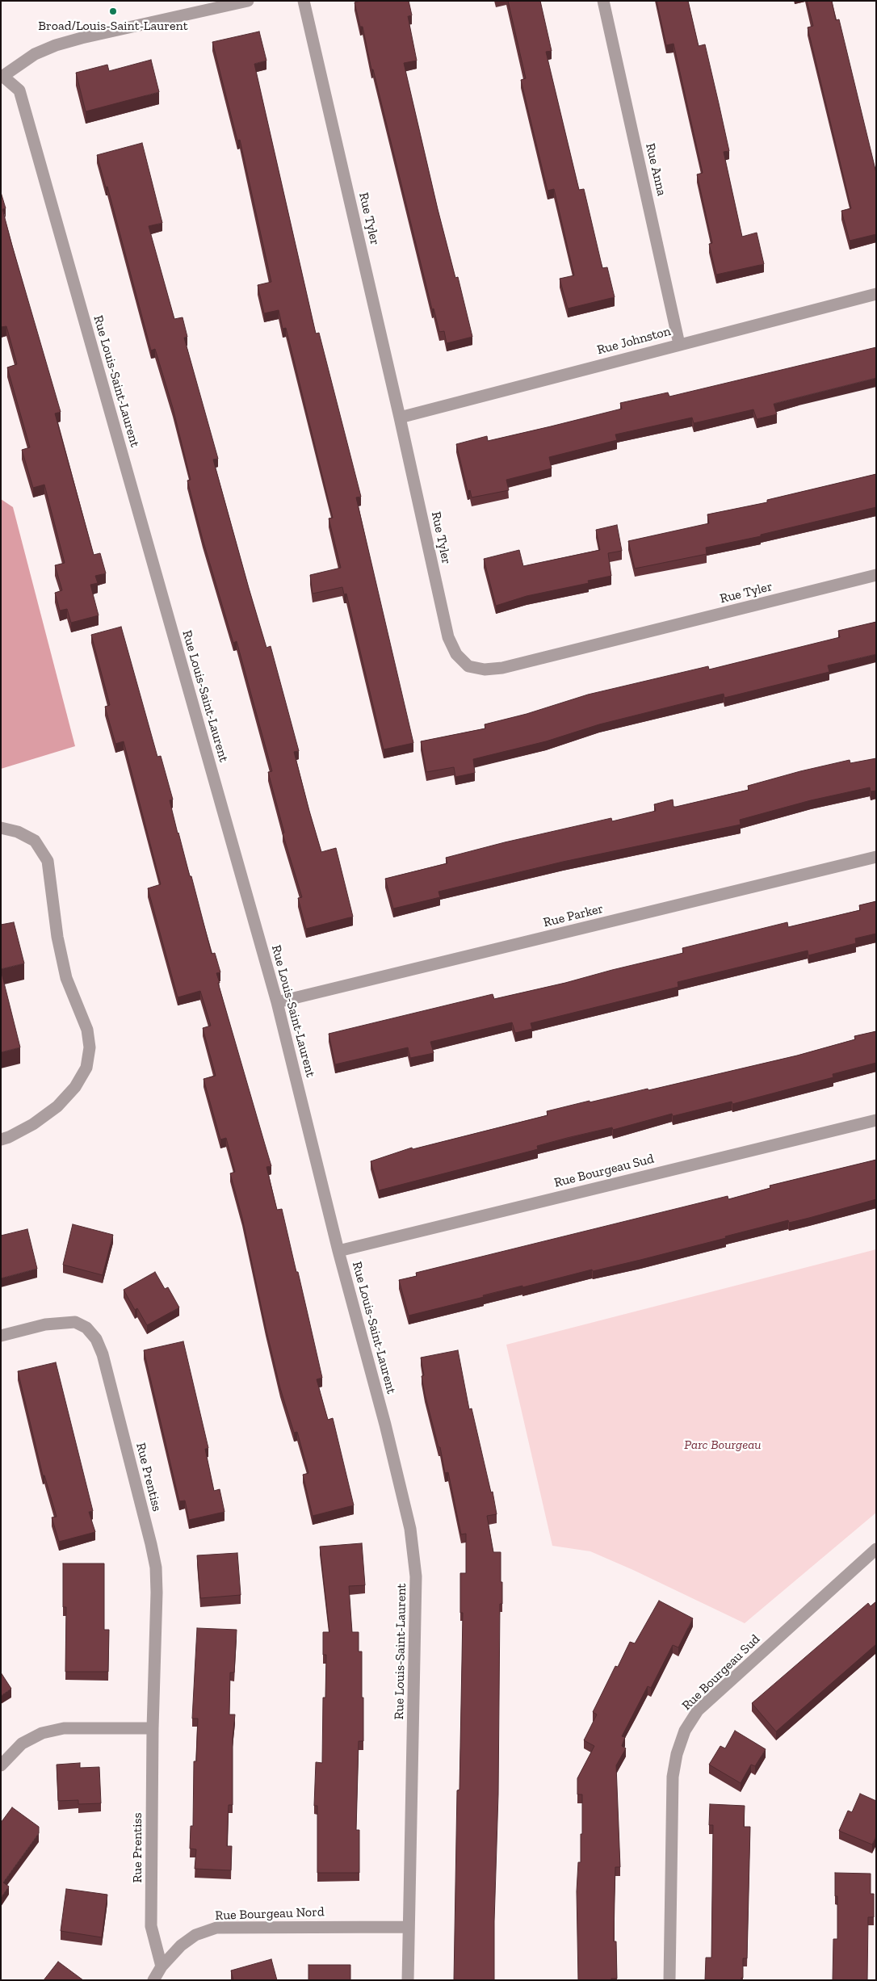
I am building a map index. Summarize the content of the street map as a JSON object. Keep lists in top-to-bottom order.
{
  "streets": {
    "street": [
      "Rue Anna",
      "Rue Tyler",
      "Rue Johnston",
      "Rue Louis-Saint-Laurent",
      "Rue Parker",
      "Rue Bourgeau Sud",
      "Rue Prentiss",
      "Rue Bourgeau Nord"
    ]
  },
  "crossings": [
    ["Rue Anna", "Rue Johnston"],
    ["Rue Tyler", "Rue Johnston"],
    ["Rue Louis-Saint-Laurent", "Rue Parker"],
    ["Rue Louis-Saint-Laurent", "Rue Bourgeau Sud"],
    ["Rue Louis-Saint-Laurent", "Rue Bourgeau Nord"],
    ["Rue Prentiss", "Rue Bourgeau Nord"]
  ],
  "parks": ["Parc Bourgeau"],
  "places": ["Broad/Louis-Saint-Laurent"]
}
